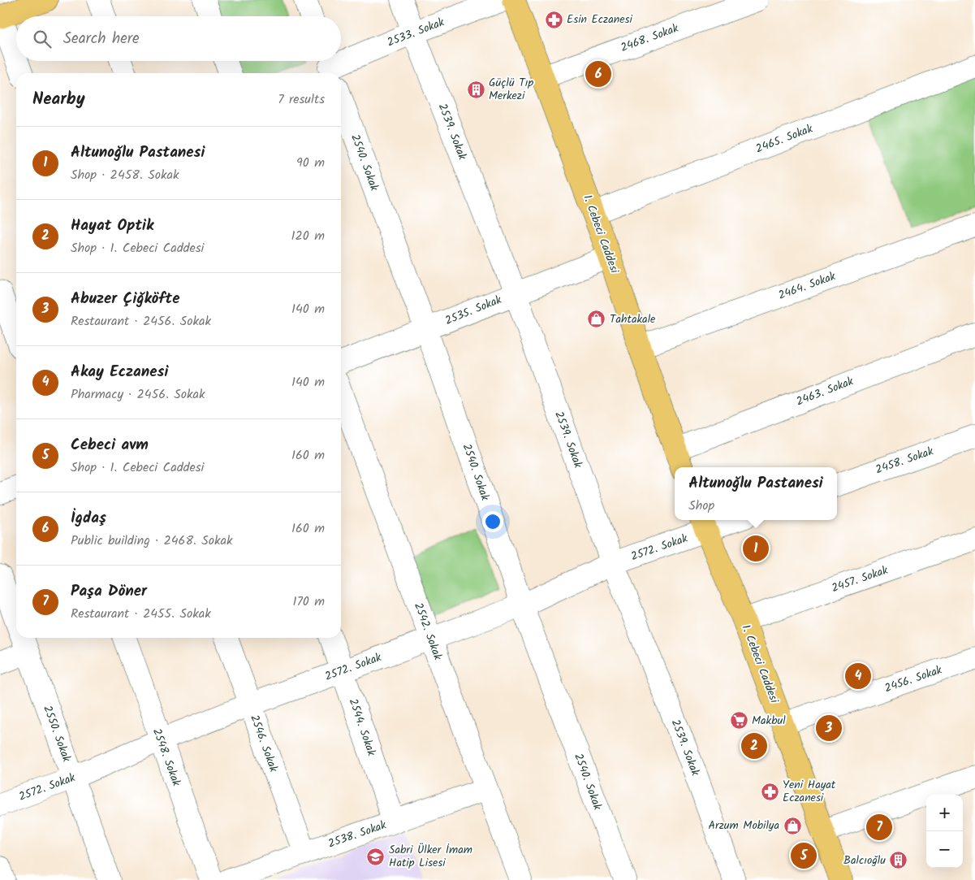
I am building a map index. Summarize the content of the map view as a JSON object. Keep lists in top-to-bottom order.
{
  "streets": {
    "main road": ["1. Cebeci Caddesi"],
    "street": [
      "2533. Sokak",
      "2468. Sokak",
      "2539. Sokak",
      "2465. Sokak",
      "2540. Sokak",
      "2464. Sokak",
      "2535. Sokak",
      "2463. Sokak",
      "2458. Sokak",
      "2572. Sokak",
      "2457. Sokak",
      "2542. Sokak",
      "2456. Sokak",
      "2544. Sokak",
      "2550. Sokak",
      "2546. Sokak",
      "2548. Sokak",
      "2538. Sokak"
    ]
  },
  "crossings": [
    ["2533. Sokak", "2539. Sokak"],
    ["2468. Sokak", "1. Cebeci Caddesi"],
    ["2539. Sokak", "2535. Sokak"],
    ["2539. Sokak", "2572. Sokak"],
    ["2465. Sokak", "1. Cebeci Caddesi"],
    ["2540. Sokak", "2535. Sokak"],
    ["2540. Sokak", "2572. Sokak"],
    ["1. Cebeci Caddesi", "2464. Sokak"],
    ["1. Cebeci Caddesi", "2535. Sokak"],
    ["1. Cebeci Caddesi", "2463. Sokak"],
    ["1. Cebeci Caddesi", "2572. Sokak"],
    ["1. Cebeci Caddesi", "2457. Sokak"],
    ["1. Cebeci Caddesi", "2456. Sokak"],
    ["2572. Sokak", "2542. Sokak"],
    ["2572. Sokak", "2544. Sokak"],
    ["2572. Sokak", "2550. Sokak"],
    ["2572. Sokak", "2546. Sokak"],
    ["2572. Sokak", "2548. Sokak"],
    ["2542. Sokak", "2538. Sokak"],
    ["2544. Sokak", "2538. Sokak"],
    ["2546. Sokak", "2538. Sokak"]
  ],
  "places": {
    "pharmacy": ["Esin Eczanesi", "Yeni Hayat Eczanesi"],
    "building": ["Güçlü Tıp Merkezi", "Balcıoğlu"],
    "shop": ["Tahtakale", "Arzum Mobilya"],
    "supermarket": ["Makbul"],
    "school or university": ["Sabri Ülker İmam Hatip Lisesi"]
  },
  "page": {
    "search": "Search here",
    "pins": [
      "6",
      "1",
      "4",
      "3",
      "2",
      "7",
      "5"
    ],
    "heading": ["Nearby", "7 results"],
    "list": [
      {
        "mark": "1",
        "name": "Altunoğlu Pastanesi",
        "note": "Shop · 2458. Sokak",
        "value": "90 m"
      },
      {
        "mark": "2",
        "name": "Hayat Optik",
        "note": "Shop · 1. Cebeci Caddesi",
        "value": "120 m"
      },
      {
        "mark": "3",
        "name": "Abuzer Çiğköfte",
        "note": "Restaurant · 2456. Sokak",
        "value": "140 m"
      },
      {
        "mark": "4",
        "name": "Akay Eczanesi",
        "note": "Pharmacy · 2456. Sokak",
        "value": "140 m"
      },
      {
        "mark": "5",
        "name": "Cebeci avm",
        "note": "Shop · 1. Cebeci Caddesi",
        "value": "160 m"
      },
      {
        "mark": "6",
        "name": "İgdaş",
        "note": "Public building · 2468. Sokak",
        "value": "160 m"
      },
      {
        "mark": "7",
        "name": "Paşa Döner",
        "note": "Restaurant · 2455. Sokak",
        "value": "170 m"
      }
    ],
    "popup": ["Altunoğlu Pastanesi", "Shop"],
    "map_buttons": ["+", "−"]
  }
}
